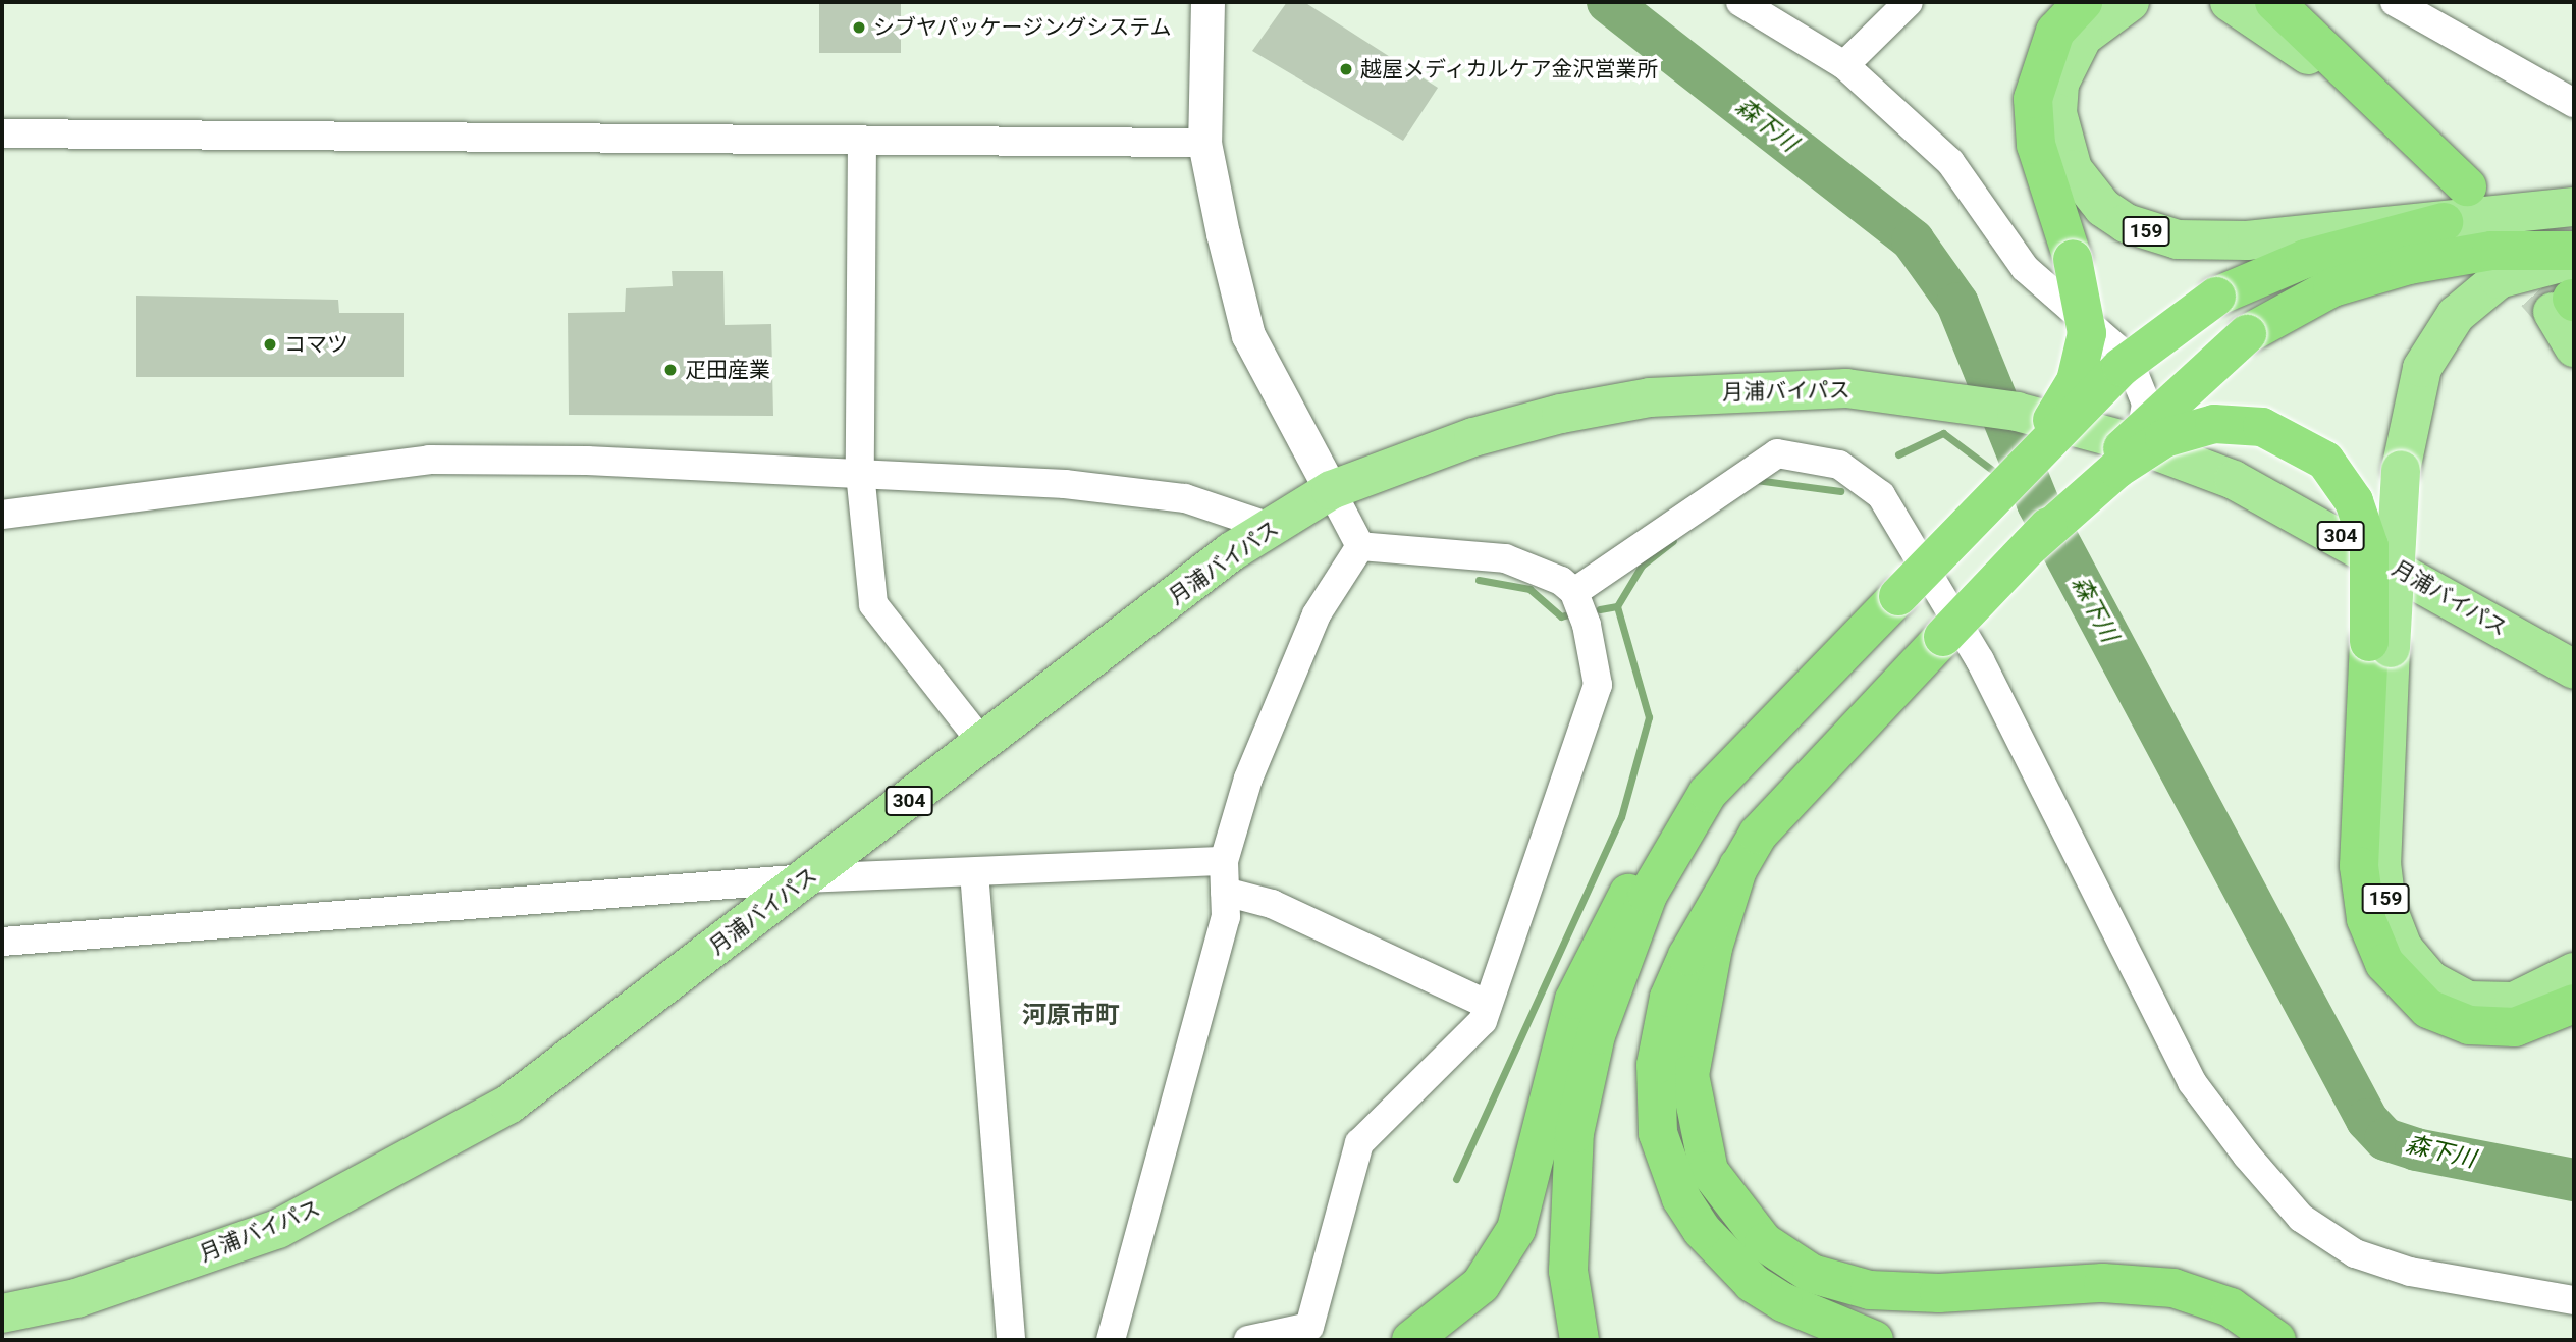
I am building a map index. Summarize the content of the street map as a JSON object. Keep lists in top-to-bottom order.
{
  "streets": {
    "highway": ["159", "月浦バイパス", "304"]
  },
  "districts": ["河原市町"],
  "water": ["森下川"],
  "places": [
    "シブヤパッケージングシステム",
    "越屋メディカルケア金沢営業所",
    "コマツ",
    "疋田産業"
  ]
}
